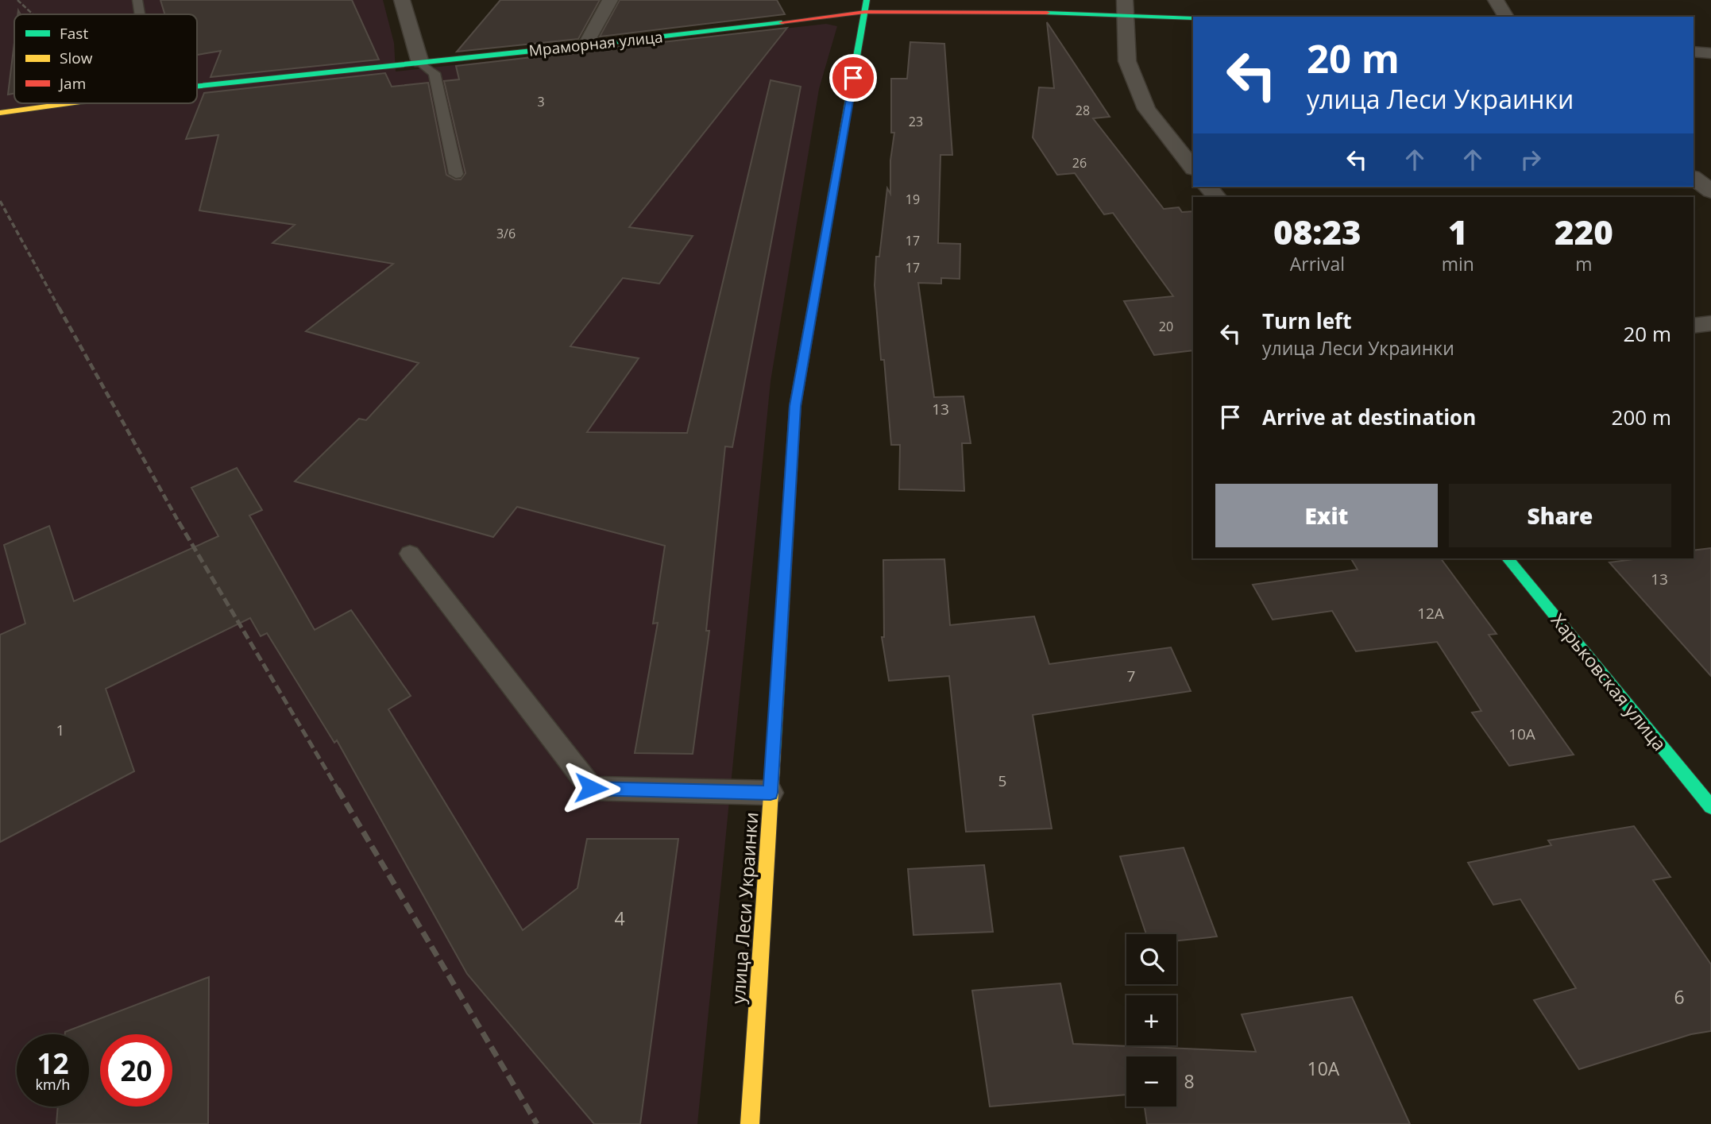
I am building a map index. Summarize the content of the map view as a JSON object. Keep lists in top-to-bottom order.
{
  "streets": {
    "street": ["Мраморная улица", "Харьковская улица", "улица Леси Украинки"]
  },
  "crossings": [
    ["Мраморная улица", "улица Леси Украинки"]
  ],
  "house_numbers": [
    "3",
    "28",
    "23",
    "26",
    "19",
    "3/6",
    "17",
    "17",
    "20",
    "13",
    "13",
    "12А",
    "7",
    "1",
    "10А",
    "5",
    "4",
    "6",
    "10А",
    "8"
  ],
  "legend": ["Fast", "Slow", "Jam"],
  "page": {
    "turn": ["20 m", "улица Леси Украинки"],
    "eta": [
      "08:23",
      "Arrival",
      "1",
      "min",
      "220",
      "m"
    ],
    "list": [
      {
        "name": "Turn left",
        "note": "улица Леси Украинки",
        "value": "20 m"
      },
      {
        "name": "Arrive at destination",
        "value": "200 m"
      }
    ],
    "buttons": ["Exit", "Share"],
    "map_buttons": ["+", "−"],
    "speed": "12 km/h",
    "limit": "20"
  }
}
